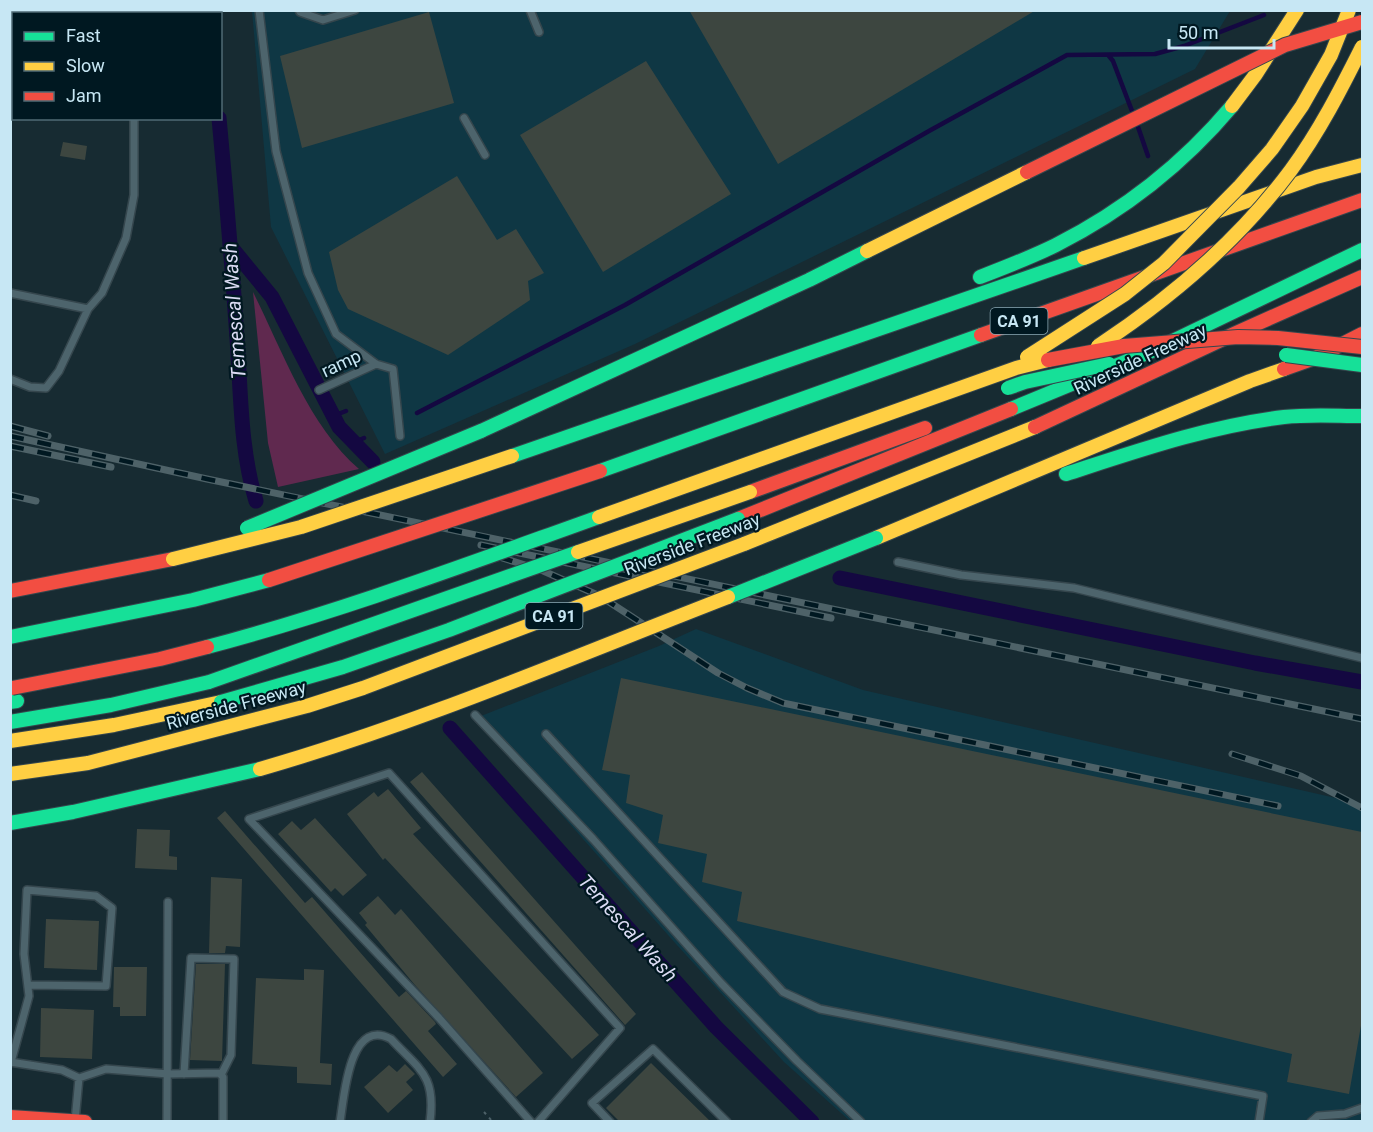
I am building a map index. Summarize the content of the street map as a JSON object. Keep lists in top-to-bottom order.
{
  "streets": {
    "main road": ["CA 91", "Riverside Freeway"],
    "lane": ["ramp"]
  },
  "water": ["Temescal Wash"],
  "legend": ["Fast", "Slow", "Jam"],
  "scale_bar": "50 m"
}
